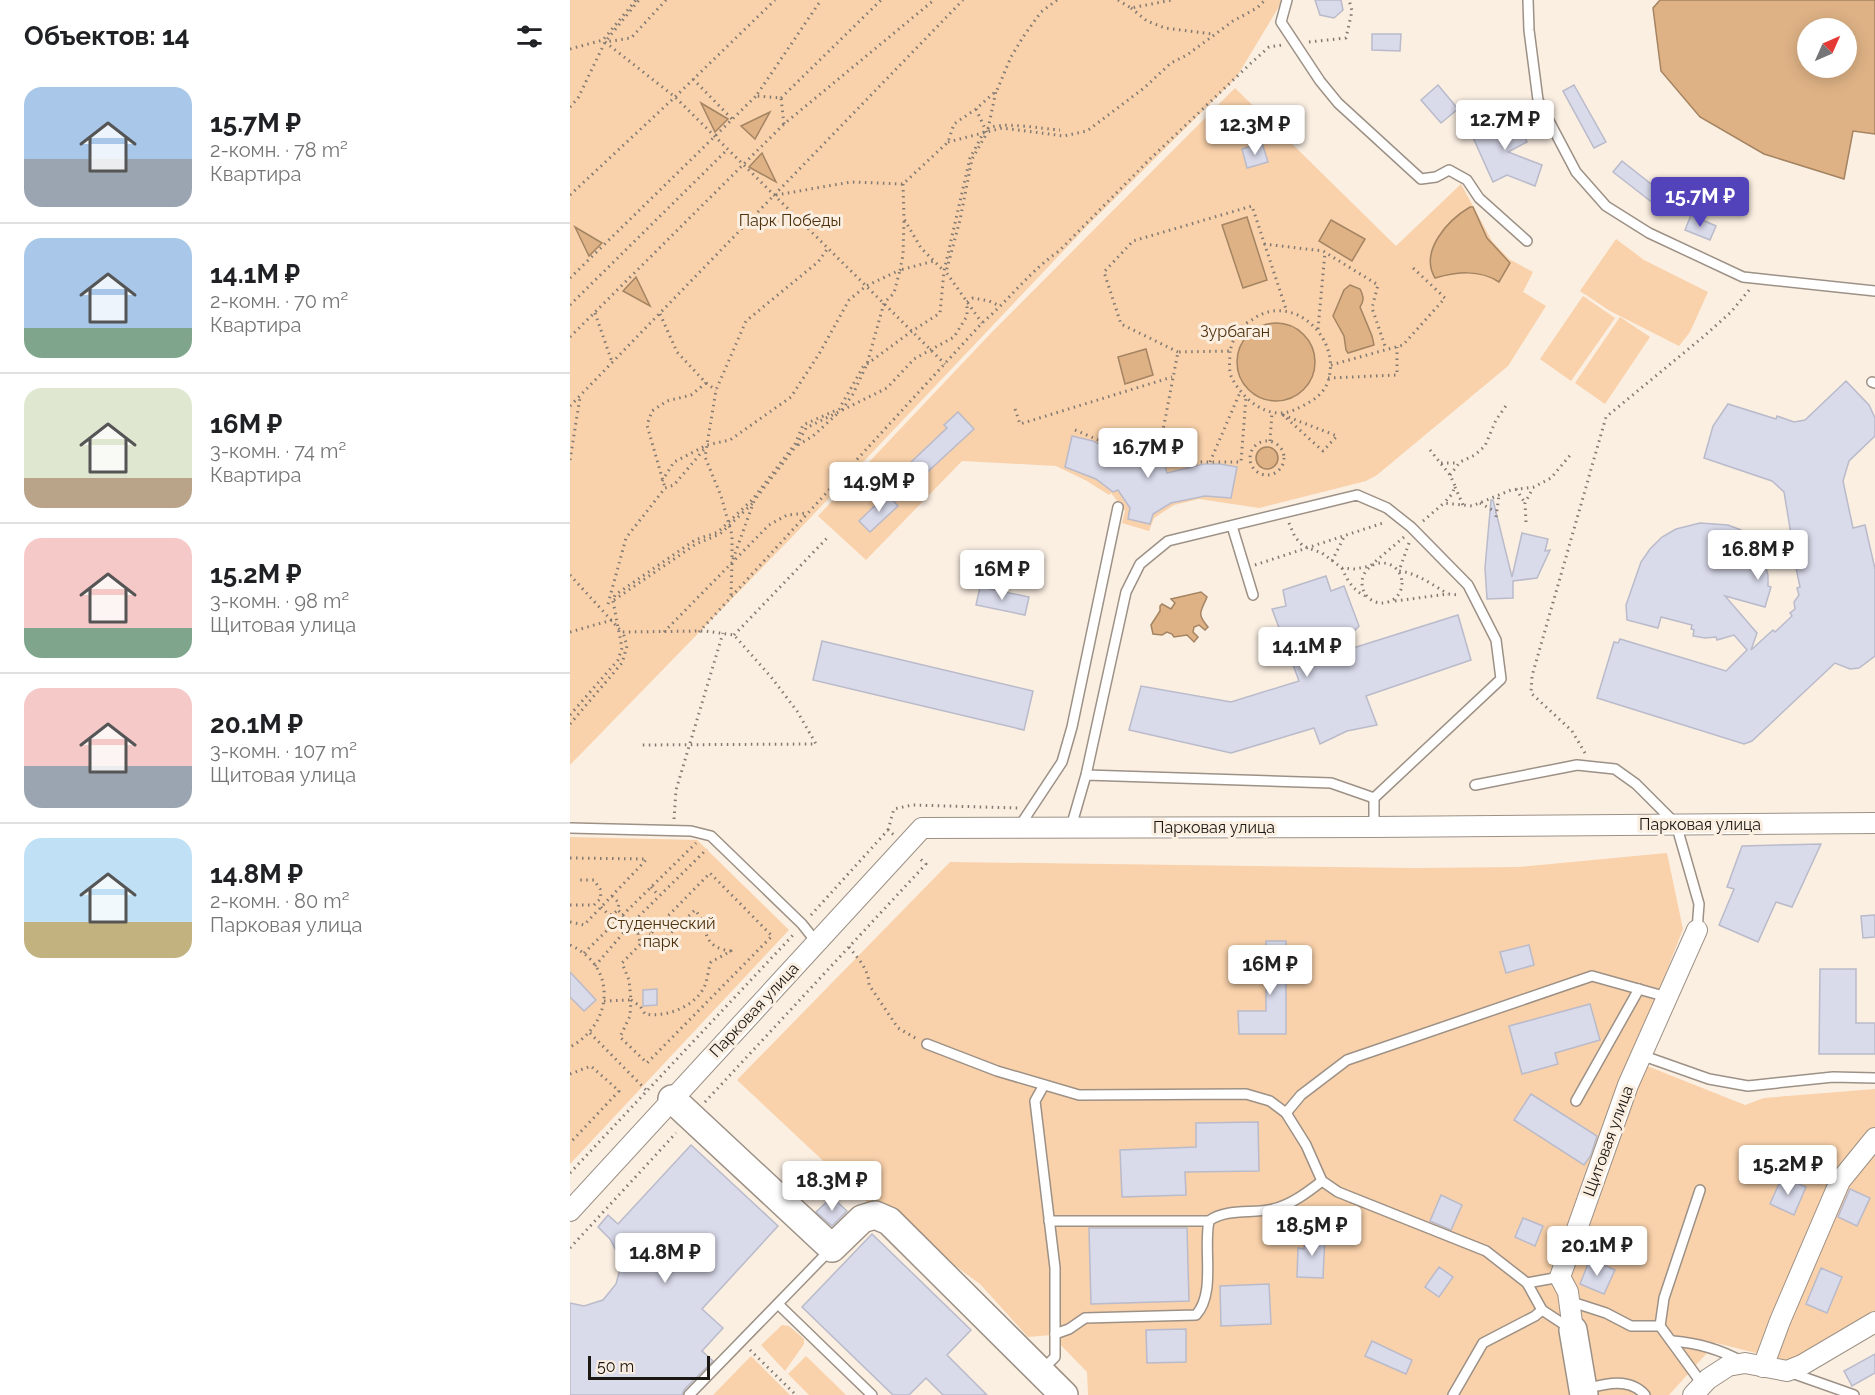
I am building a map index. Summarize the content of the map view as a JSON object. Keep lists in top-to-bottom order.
{
  "streets": {
    "street": ["Парковая улица", "Щитовая улица"]
  },
  "parks": ["Парк Победы", "Зурбаган", "Студенческий парк"],
  "scale_bar": "50 m",
  "north": "top right",
  "page": {
    "heading": "Объектов: 14",
    "list": [
      {
        "name": "15.7M ₽",
        "note": "2-комн. · 78 m² · Квартира"
      },
      {
        "name": "14.1M ₽",
        "note": "2-комн. · 70 m² · Квартира"
      },
      {
        "name": "16M ₽",
        "note": "3-комн. · 74 m² · Квартира"
      },
      {
        "name": "15.2M ₽",
        "note": "3-комн. · 98 m² · Щитовая улица"
      },
      {
        "name": "20.1M ₽",
        "note": "3-комн. · 107 m² · Щитовая улица"
      },
      {
        "name": "14.8M ₽",
        "note": "2-комн. · 80 m² · Парковая улица"
      }
    ],
    "price": [
      "12.7M ₽",
      "12.3M ₽",
      "15.7M ₽",
      "16.7M ₽",
      "14.9M ₽",
      "16.8M ₽",
      "16M ₽",
      "14.1M ₽",
      "16M ₽",
      "15.2M ₽",
      "18.3M ₽",
      "18.5M ₽",
      "20.1M ₽",
      "14.8M ₽"
    ],
    "scale": "50 m"
  }
}
